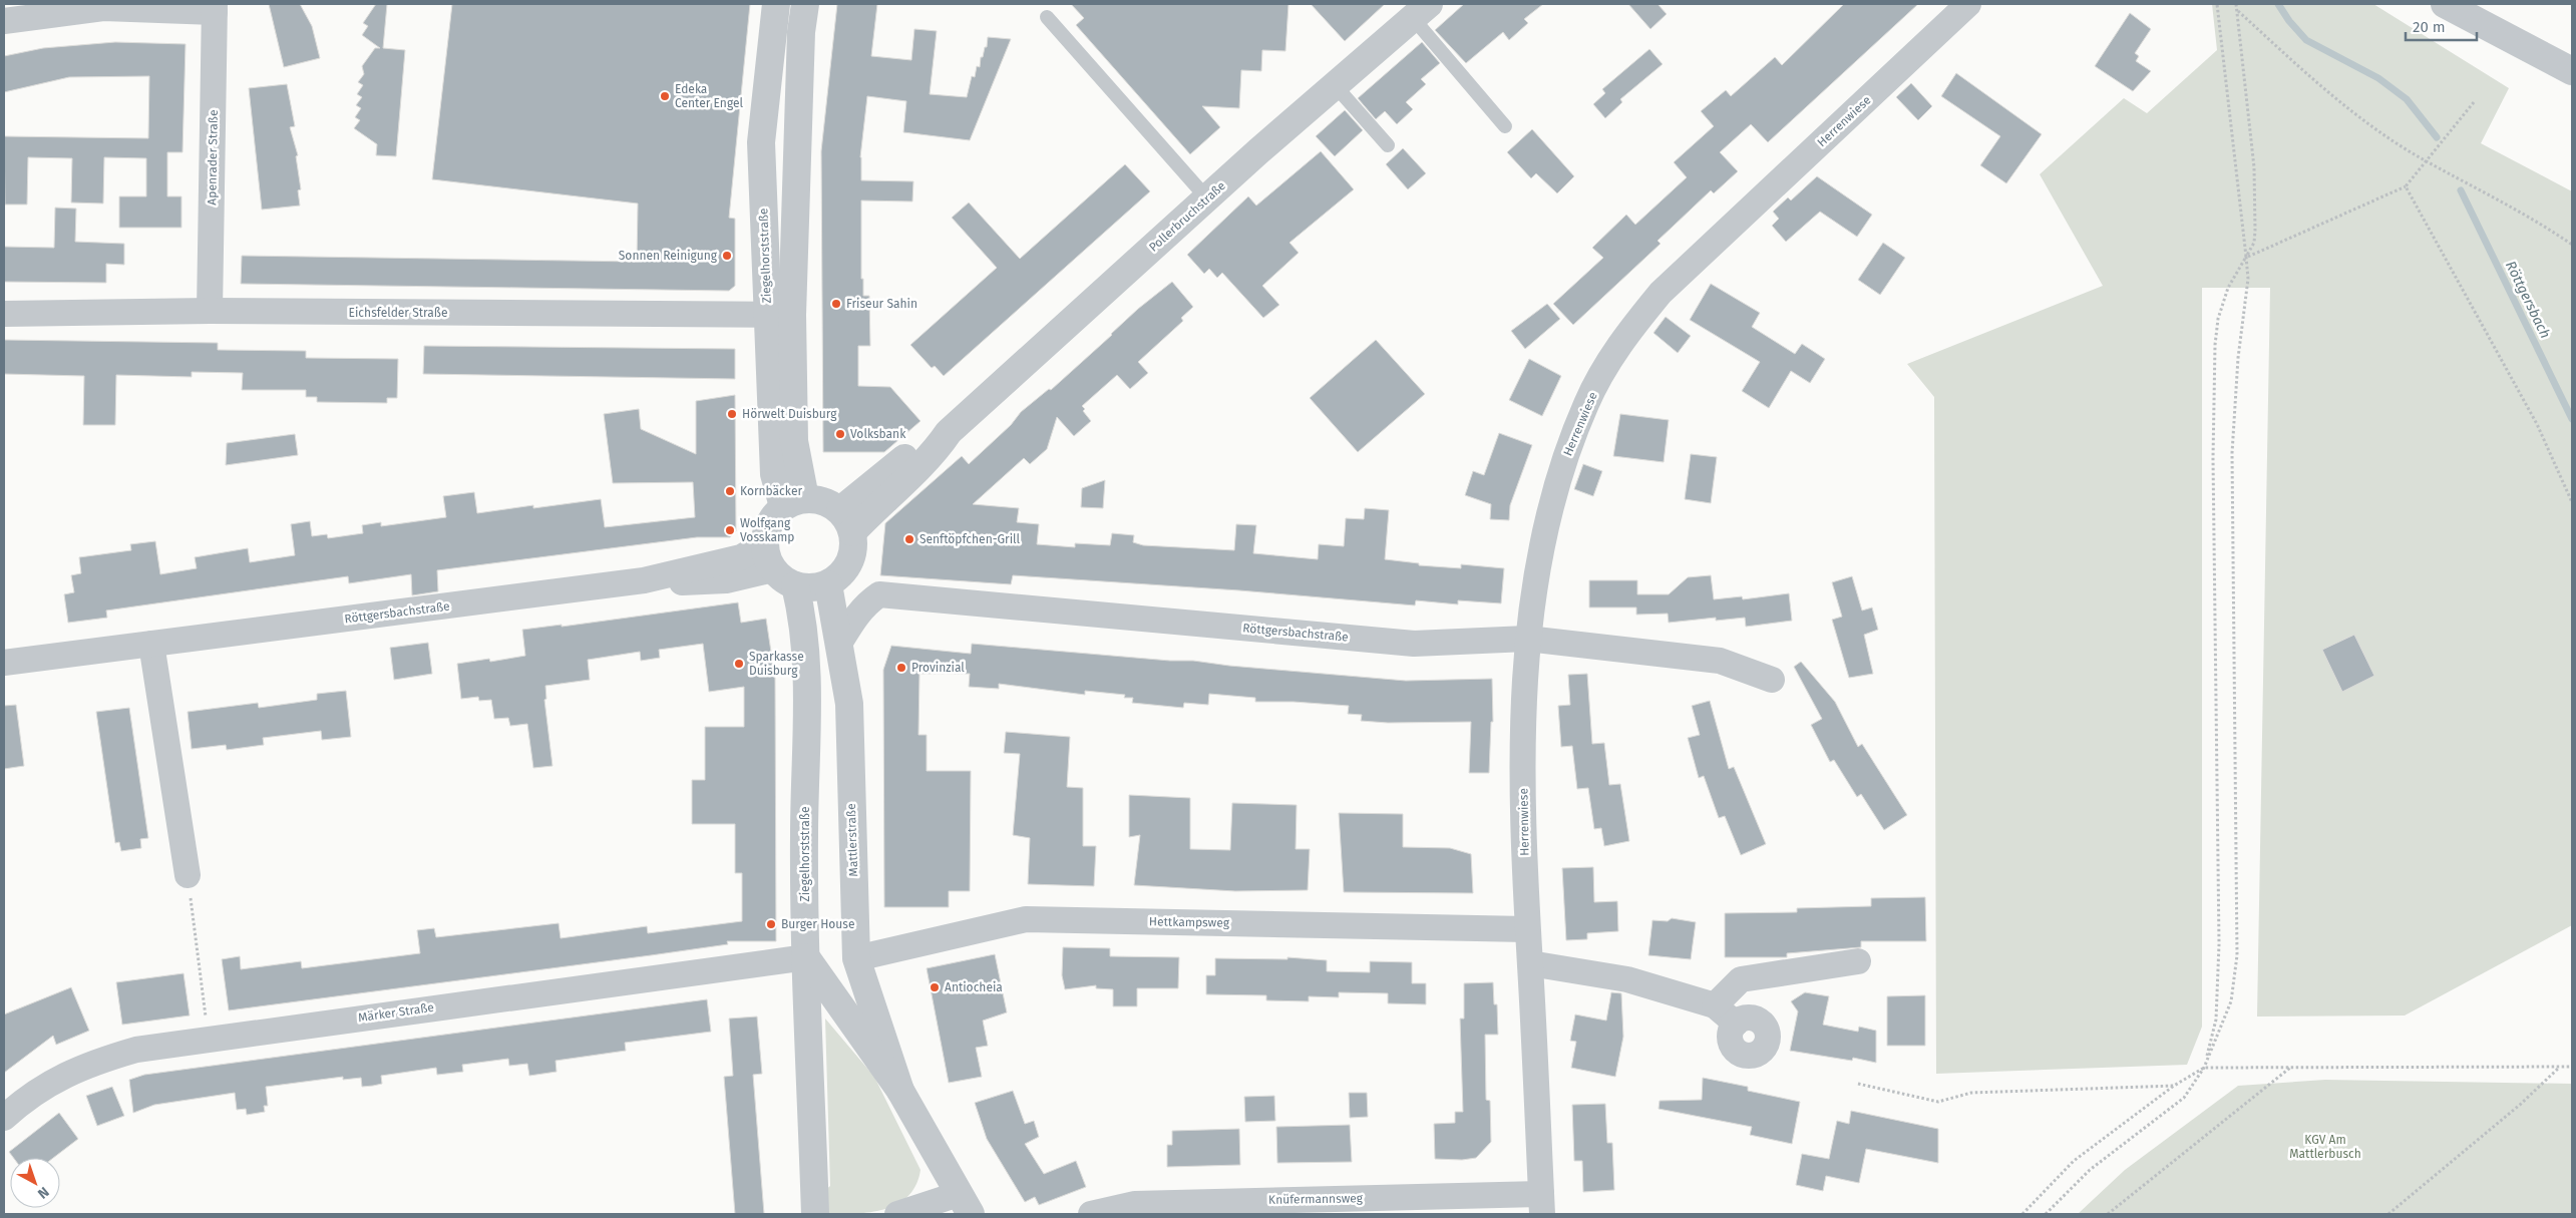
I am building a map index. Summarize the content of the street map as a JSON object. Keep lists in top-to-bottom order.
{
  "streets": {
    "street": [
      "Herrenwiese",
      "Apenrader Straße",
      "Pollerbruchstraße",
      "Ziegelhorststraße",
      "Eichsfelder Straße",
      "Röttgersbachstraße",
      "Mattlerstraße",
      "Hettkampsweg",
      "Märker Straße",
      "Knüfermannsweg"
    ]
  },
  "crossings": [
    ["Herrenwiese", "Röttgersbachstraße"],
    ["Herrenwiese", "Hettkampsweg"],
    ["Herrenwiese", "Knüfermannsweg"],
    ["Apenrader Straße", "Eichsfelder Straße"],
    ["Pollerbruchstraße", "Ziegelhorststraße"],
    ["Pollerbruchstraße", "Röttgersbachstraße"],
    ["Pollerbruchstraße", "Mattlerstraße"],
    ["Ziegelhorststraße", "Eichsfelder Straße"],
    ["Ziegelhorststraße", "Röttgersbachstraße"],
    ["Ziegelhorststraße", "Mattlerstraße"],
    ["Ziegelhorststraße", "Märker Straße"],
    ["Röttgersbachstraße", "Mattlerstraße"],
    ["Mattlerstraße", "Hettkampsweg"],
    ["Mattlerstraße", "Märker Straße"]
  ],
  "water": ["Röttgersbach"],
  "parks": ["KGV Am Mattlerbusch"],
  "places": [
    "Edeka Center Engel",
    "Sonnen Reinigung",
    "Friseur Sahin",
    "Hörwelt Duisburg",
    "Volksbank",
    "Kornbäcker",
    "Wolfgang Vosskamp",
    "Senftöpfchen-Grill",
    "Sparkasse Duisburg",
    "Provinzial",
    "Burger House",
    "Antiocheia"
  ],
  "scale_bar": "20 m",
  "north": "bottom right"
}
